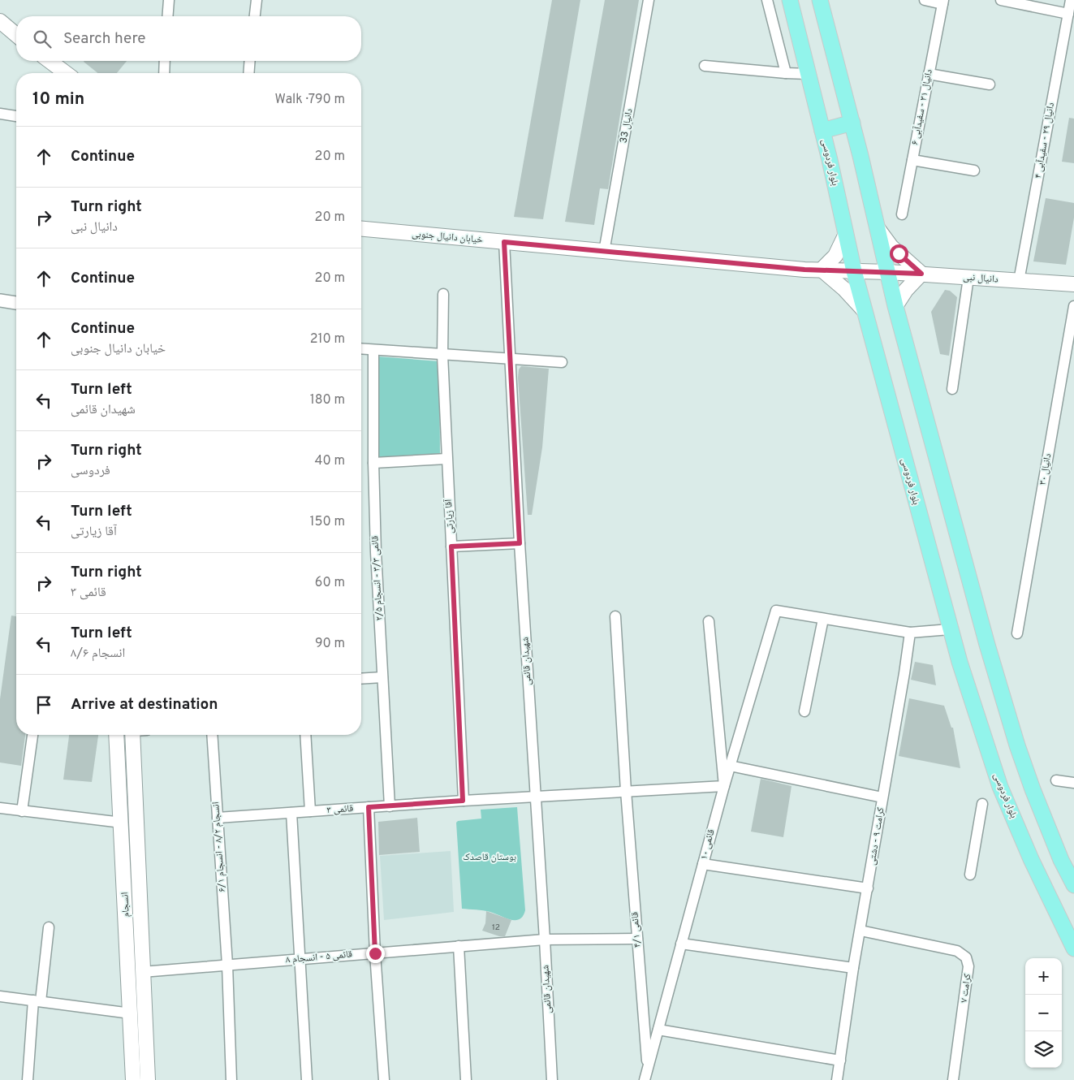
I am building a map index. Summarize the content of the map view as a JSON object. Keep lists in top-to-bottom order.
{
  "streets": {
    "main road": [
      "بلوار فردوسی",
      "خیابان دانیال جنوبی",
      "دانیال نبی",
      "انسجام"
    ],
    "street": [
      "دانیال ۳۱ - سفیدآبی ۶",
      "دانیال 33",
      "دانیال ۲۹ - سفیدآبی ۴",
      "دانیال ۳۰",
      "آقا زیارتی",
      "قائمی ۳/۳ - انسجام ۲/۵",
      "شهیدان قائمی",
      "قائمی ۳",
      "کرامت ۹ - دشتی",
      "قائمی ۱۰",
      "انسجام ۸/۲ - انسجام ۶/۱",
      "قائمی ۴/۱",
      "قائمی ۵ - انسجام ۸",
      "کرامت ۷"
    ]
  },
  "crossings": [
    ["دانیال 33", "خیابان دانیال جنوبی"],
    ["دانیال ۲۹ - سفیدآبی ۴", "دانیال نبی"],
    ["بلوار فردوسی", "خیابان دانیال جنوبی"],
    ["خیابان دانیال جنوبی", "دانیال نبی"],
    ["خیابان دانیال جنوبی", "شهیدان قائمی"],
    ["آقا زیارتی", "قائمی ۳"],
    ["قائمی ۳/۳ - انسجام ۲/۵", "قائمی ۳"],
    ["شهیدان قائمی", "قائمی ۳"],
    ["شهیدان قائمی", "قائمی ۵ - انسجام ۸"],
    ["قائمی ۳", "قائمی ۱۰"],
    ["قائمی ۳", "انسجام ۸/۲ - انسجام ۶/۱"],
    ["قائمی ۳", "قائمی ۴/۱"],
    ["کرامت ۹ - دشتی", "کرامت ۷"],
    ["قائمی ۱۰", "قائمی ۴/۱"],
    ["انسجام ۸/۲ - انسجام ۶/۱", "قائمی ۵ - انسجام ۸"],
    ["انسجام", "قائمی ۵ - انسجام ۸"],
    ["قائمی ۴/۱", "قائمی ۵ - انسجام ۸"]
  ],
  "parks": ["بوستان قاصدک"],
  "house_numbers": ["12"],
  "page": {
    "search": "Search here",
    "heading": ["10 min", "Walk · 790 m"],
    "list": [
      ["Continue", "20 m"],
      ["Turn right", "دانیال نبی", "20 m"],
      ["Continue", "20 m"],
      ["Continue", "خیابان دانیال جنوبی", "210 m"],
      ["Turn left", "شهیدان قائمی", "180 m"],
      ["Turn right", "فردوسی", "40 m"],
      ["Turn left", "آقا زیارتی", "150 m"],
      ["Turn right", "قائمی ۳", "60 m"],
      ["Turn left", "انسجام ۸/۶", "90 m"],
      "Arrive at destination"
    ],
    "map_buttons": ["+", "−"]
  }
}
